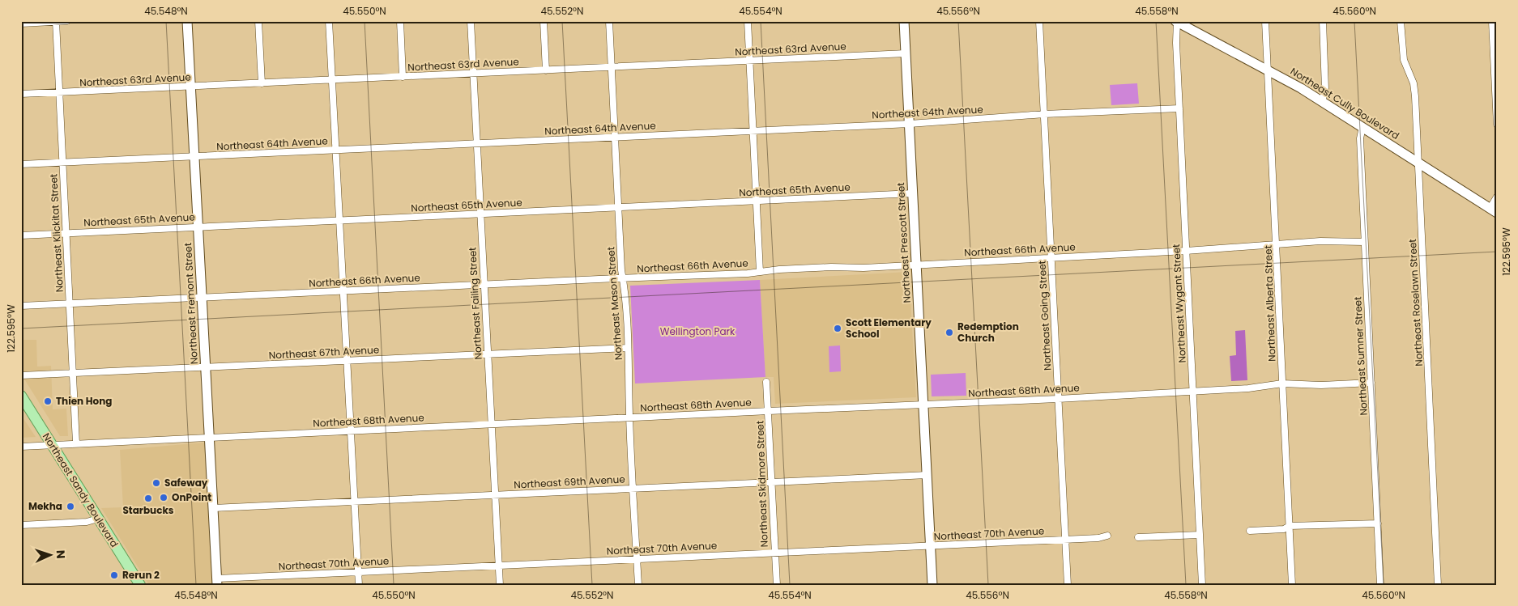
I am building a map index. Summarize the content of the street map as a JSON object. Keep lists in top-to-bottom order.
{
  "streets": {
    "main road": [
      "Northeast Cully Boulevard",
      "Northeast Prescott Street",
      "Northeast Fremont Street",
      "Northeast Sandy Boulevard"
    ],
    "street": [
      "Northeast 63rd Avenue",
      "Northeast 64th Avenue",
      "Northeast 65th Avenue",
      "Northeast Klickitat Street",
      "Northeast 66th Avenue",
      "Northeast Roselawn Street",
      "Northeast Failing Street",
      "Northeast Mason Street",
      "Northeast Wygant Street",
      "Northeast Alberta Street",
      "Northeast Going Street",
      "Northeast 67th Avenue",
      "Northeast Sumner Street",
      "Northeast 68th Avenue",
      "Northeast 69th Avenue",
      "Northeast Skidmore Street",
      "Northeast 70th Avenue"
    ]
  },
  "crossings": [
    ["Northeast 63rd Avenue", "Northeast Klickitat Street"],
    ["Northeast 63rd Avenue", "Northeast Prescott Street"],
    ["Northeast 63rd Avenue", "Northeast Fremont Street"],
    ["Northeast 63rd Avenue", "Northeast Failing Street"],
    ["Northeast 63rd Avenue", "Northeast Mason Street"],
    ["Northeast Cully Boulevard", "Northeast Roselawn Street"],
    ["Northeast Cully Boulevard", "Northeast Wygant Street"],
    ["Northeast Cully Boulevard", "Northeast Alberta Street"],
    ["Northeast Cully Boulevard", "Northeast Sumner Street"],
    ["Northeast 64th Avenue", "Northeast Klickitat Street"],
    ["Northeast 64th Avenue", "Northeast Prescott Street"],
    ["Northeast 64th Avenue", "Northeast Fremont Street"],
    ["Northeast 64th Avenue", "Northeast Failing Street"],
    ["Northeast 64th Avenue", "Northeast Mason Street"],
    ["Northeast 64th Avenue", "Northeast Wygant Street"],
    ["Northeast 64th Avenue", "Northeast Going Street"],
    ["Northeast 65th Avenue", "Northeast Klickitat Street"],
    ["Northeast 65th Avenue", "Northeast Prescott Street"],
    ["Northeast 65th Avenue", "Northeast Fremont Street"],
    ["Northeast 65th Avenue", "Northeast Failing Street"],
    ["Northeast 65th Avenue", "Northeast Mason Street"],
    ["Northeast Klickitat Street", "Northeast 66th Avenue"],
    ["Northeast Klickitat Street", "Northeast 67th Avenue"],
    ["Northeast Klickitat Street", "Northeast 68th Avenue"],
    ["Northeast Prescott Street", "Northeast 66th Avenue"],
    ["Northeast Prescott Street", "Northeast 68th Avenue"],
    ["Northeast Prescott Street", "Northeast 69th Avenue"],
    ["Northeast Prescott Street", "Northeast 70th Avenue"],
    ["Northeast 66th Avenue", "Northeast Fremont Street"],
    ["Northeast 66th Avenue", "Northeast Failing Street"],
    ["Northeast 66th Avenue", "Northeast Mason Street"],
    ["Northeast 66th Avenue", "Northeast Wygant Street"],
    ["Northeast 66th Avenue", "Northeast Alberta Street"],
    ["Northeast 66th Avenue", "Northeast Going Street"],
    ["Northeast 66th Avenue", "Northeast Sumner Street"],
    ["Northeast Fremont Street", "Northeast 67th Avenue"],
    ["Northeast Fremont Street", "Northeast 68th Avenue"],
    ["Northeast Fremont Street", "Northeast 69th Avenue"],
    ["Northeast Fremont Street", "Northeast 70th Avenue"],
    ["Northeast Failing Street", "Northeast 67th Avenue"],
    ["Northeast Failing Street", "Northeast 68th Avenue"],
    ["Northeast Failing Street", "Northeast 69th Avenue"],
    ["Northeast Failing Street", "Northeast 70th Avenue"],
    ["Northeast Mason Street", "Northeast 67th Avenue"],
    ["Northeast Mason Street", "Northeast 68th Avenue"],
    ["Northeast Mason Street", "Northeast 69th Avenue"],
    ["Northeast Mason Street", "Northeast 70th Avenue"],
    ["Northeast Wygant Street", "Northeast 68th Avenue"],
    ["Northeast Alberta Street", "Northeast 68th Avenue"],
    ["Northeast Going Street", "Northeast 68th Avenue"],
    ["Northeast Going Street", "Northeast 70th Avenue"],
    ["Northeast Sumner Street", "Northeast 68th Avenue"],
    ["Northeast 68th Avenue", "Northeast Skidmore Street"],
    ["Northeast 68th Avenue", "Northeast Sandy Boulevard"],
    ["Northeast 69th Avenue", "Northeast Skidmore Street"],
    ["Northeast Skidmore Street", "Northeast 70th Avenue"]
  ],
  "parks": ["Wellington Park"],
  "places": [
    "Scott Elementary School",
    "Redemption Church",
    "Thien Hong",
    "Safeway",
    "OnPoint",
    "Starbucks",
    "Mekha",
    "Rerun 2"
  ],
  "north": "right",
  "coordinates": [
    "45.548°N",
    "45.550°N",
    "45.552°N",
    "45.554°N",
    "45.556°N",
    "45.558°N",
    "45.560°N",
    "122.595°W"
  ]
}
